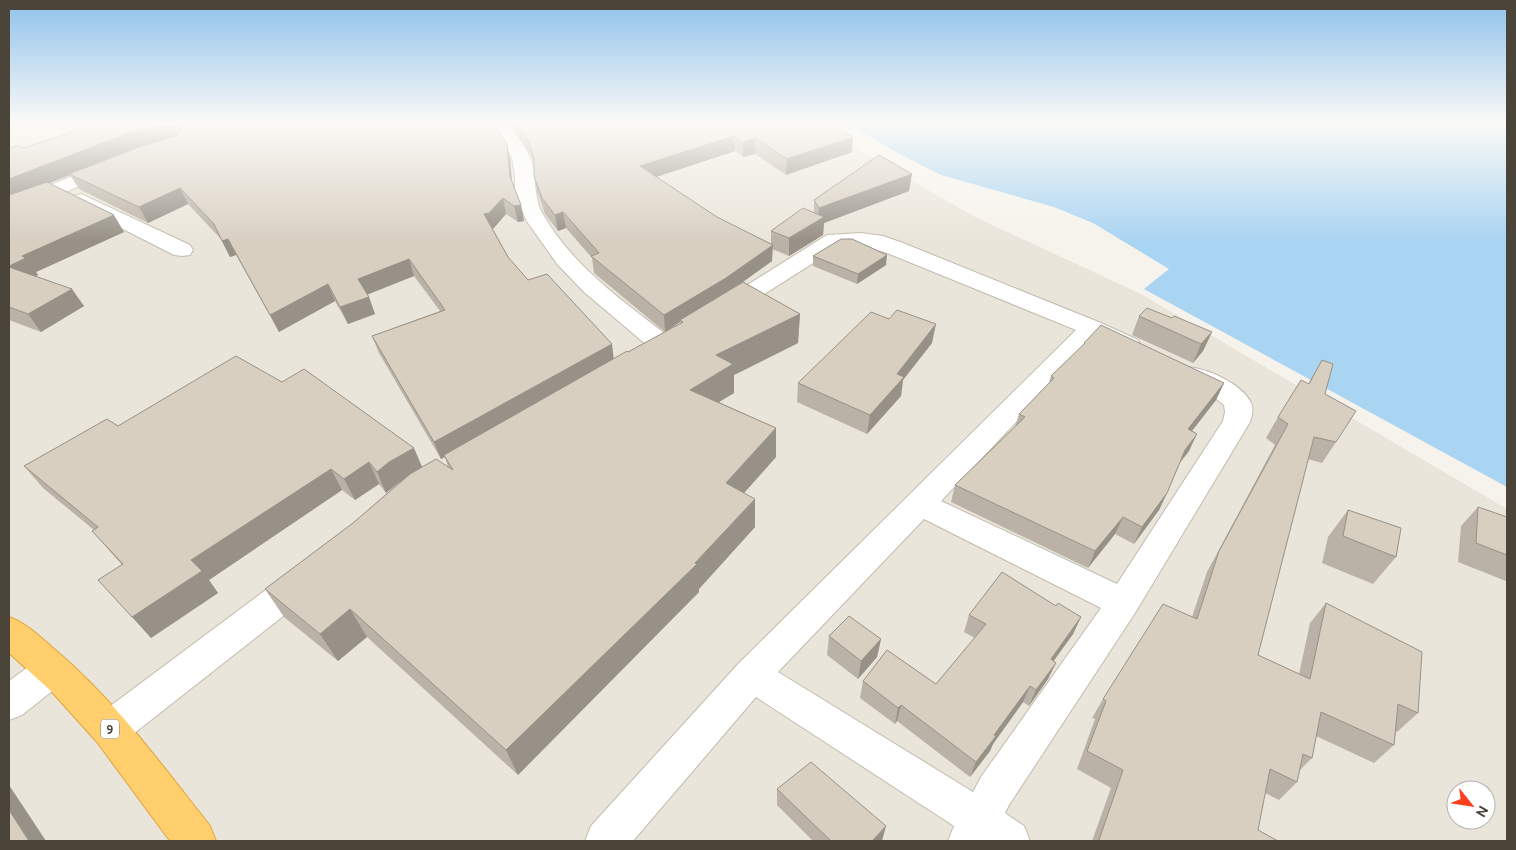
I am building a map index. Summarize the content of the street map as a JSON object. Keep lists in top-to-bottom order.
{
  "streets": {
    "highway": ["9"]
  },
  "north": "bottom right"
}
